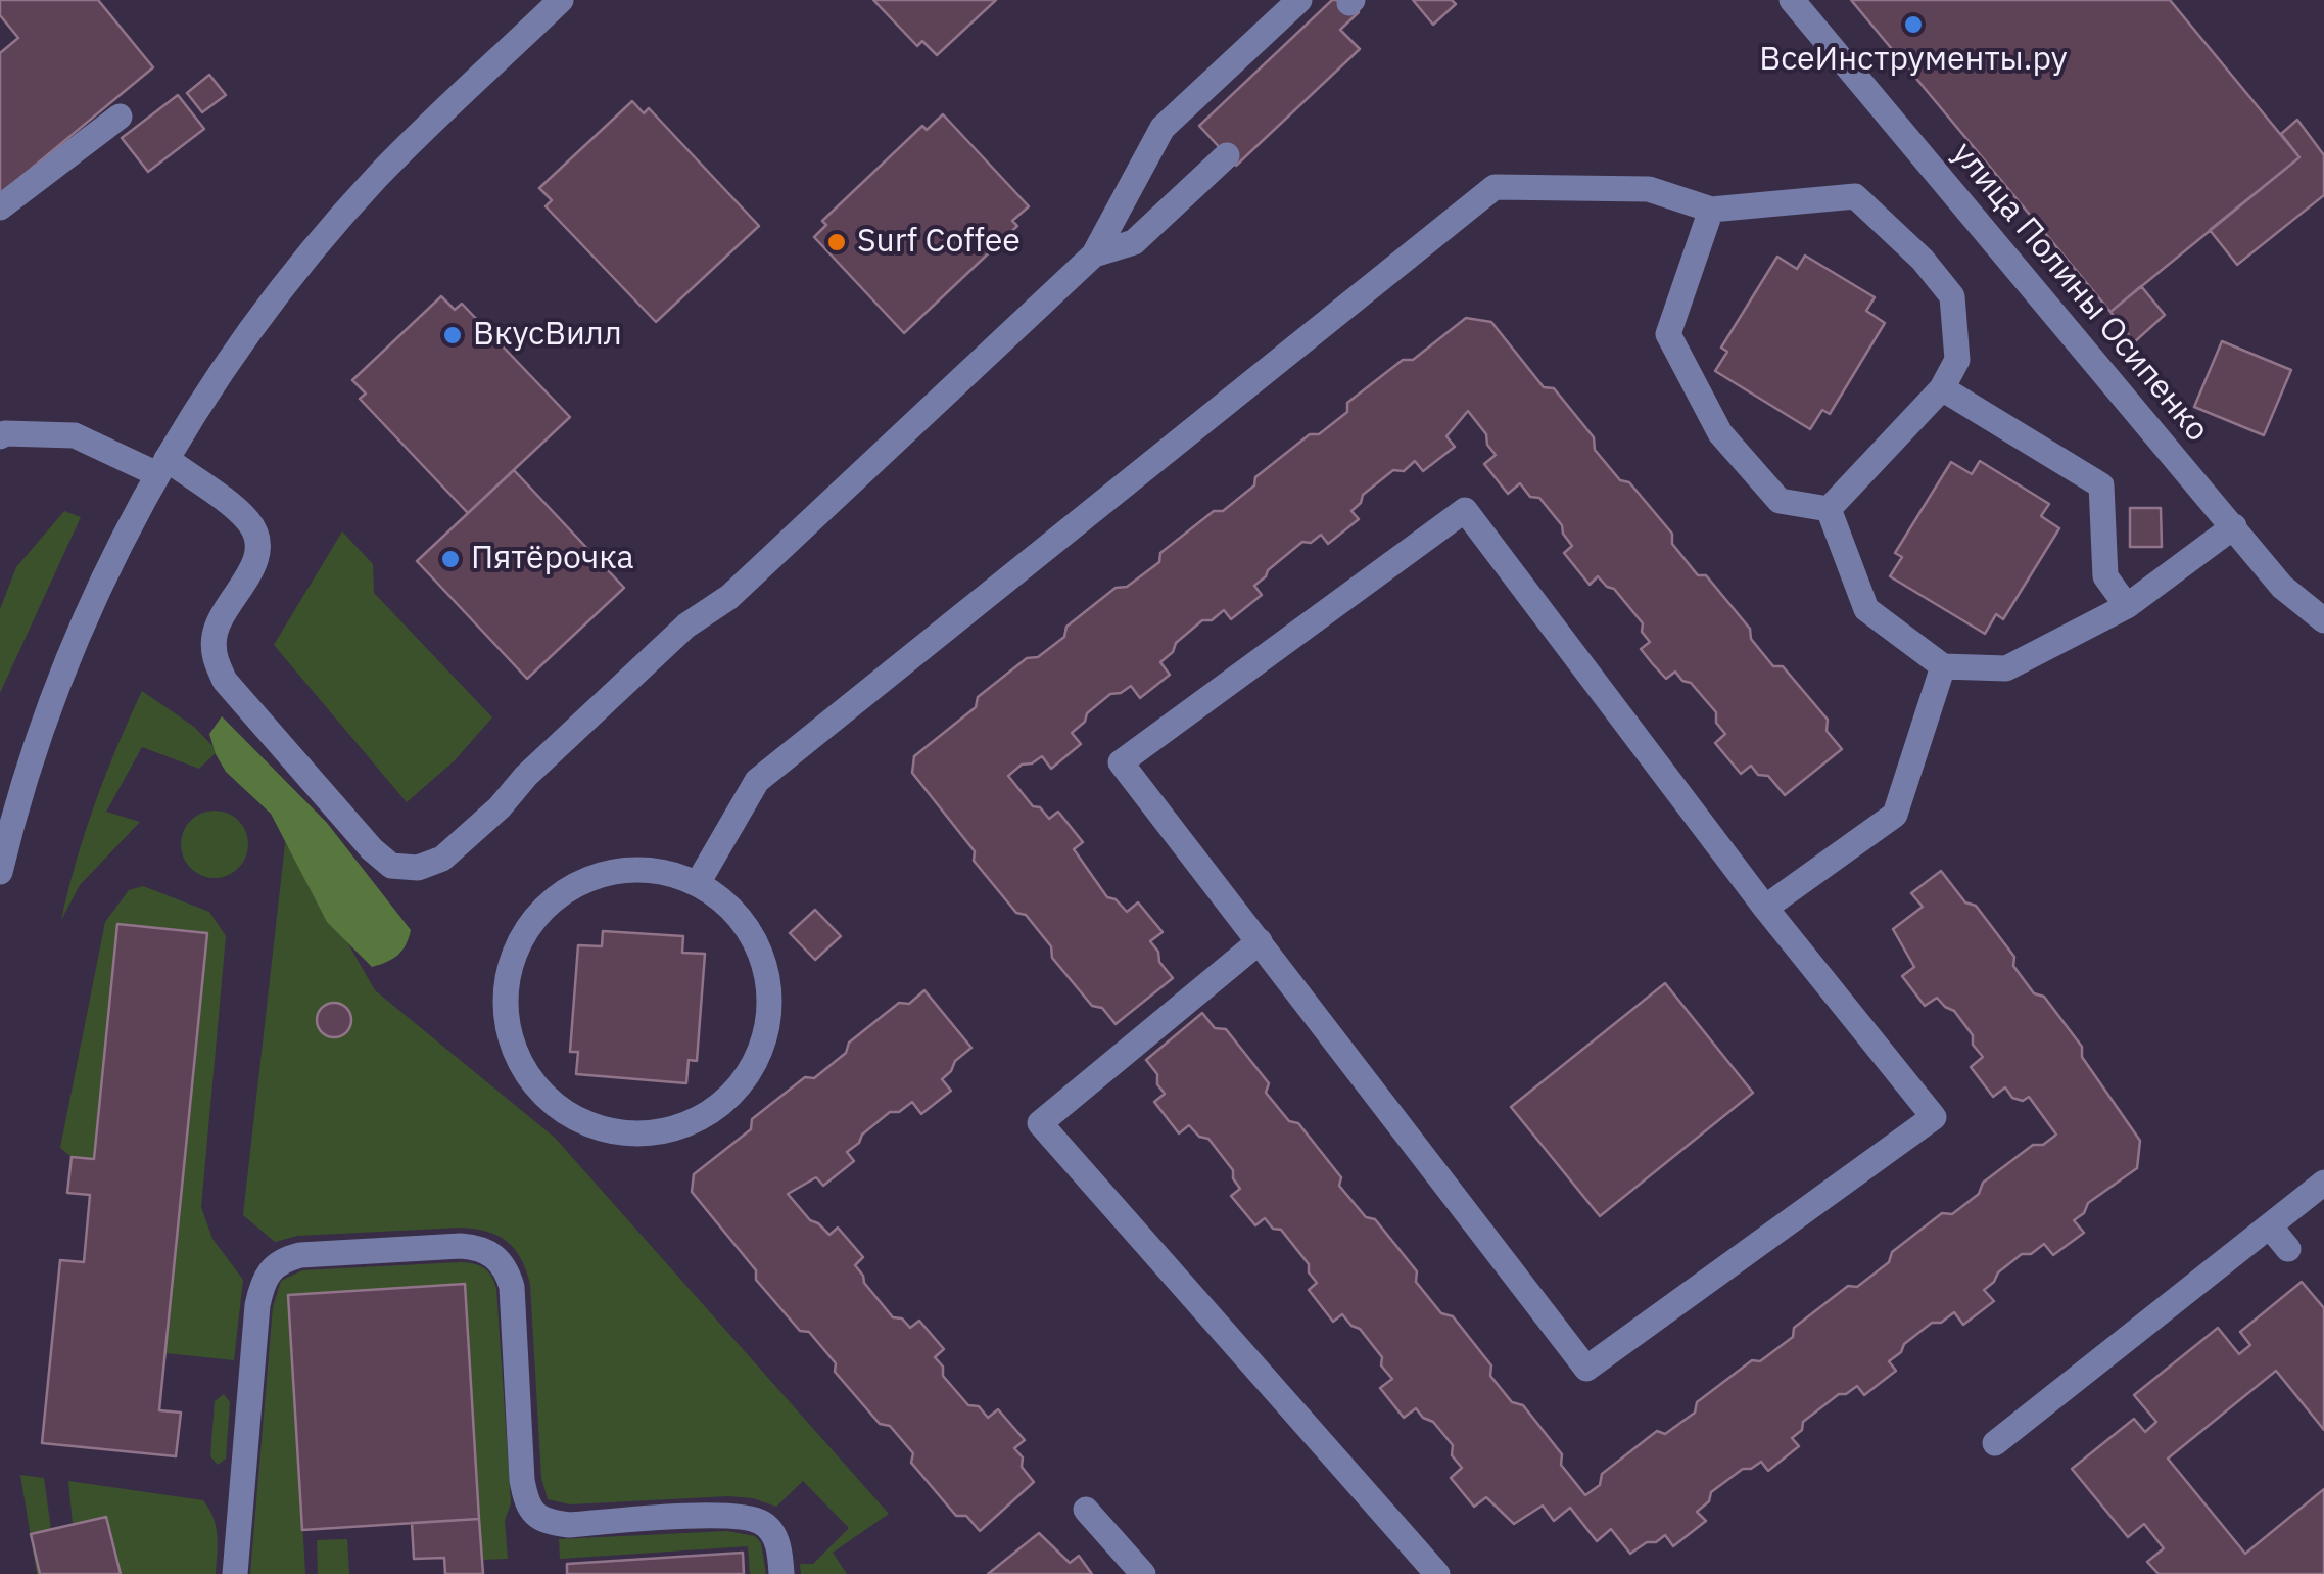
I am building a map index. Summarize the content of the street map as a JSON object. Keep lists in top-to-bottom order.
{
  "streets": {
    "street": ["улица Полины Осипенко"]
  },
  "places": [
    "ВсеИнструменты.ру",
    "Surf Coffee",
    "ВкусВилл",
    "Пятёрочка"
  ]
}
